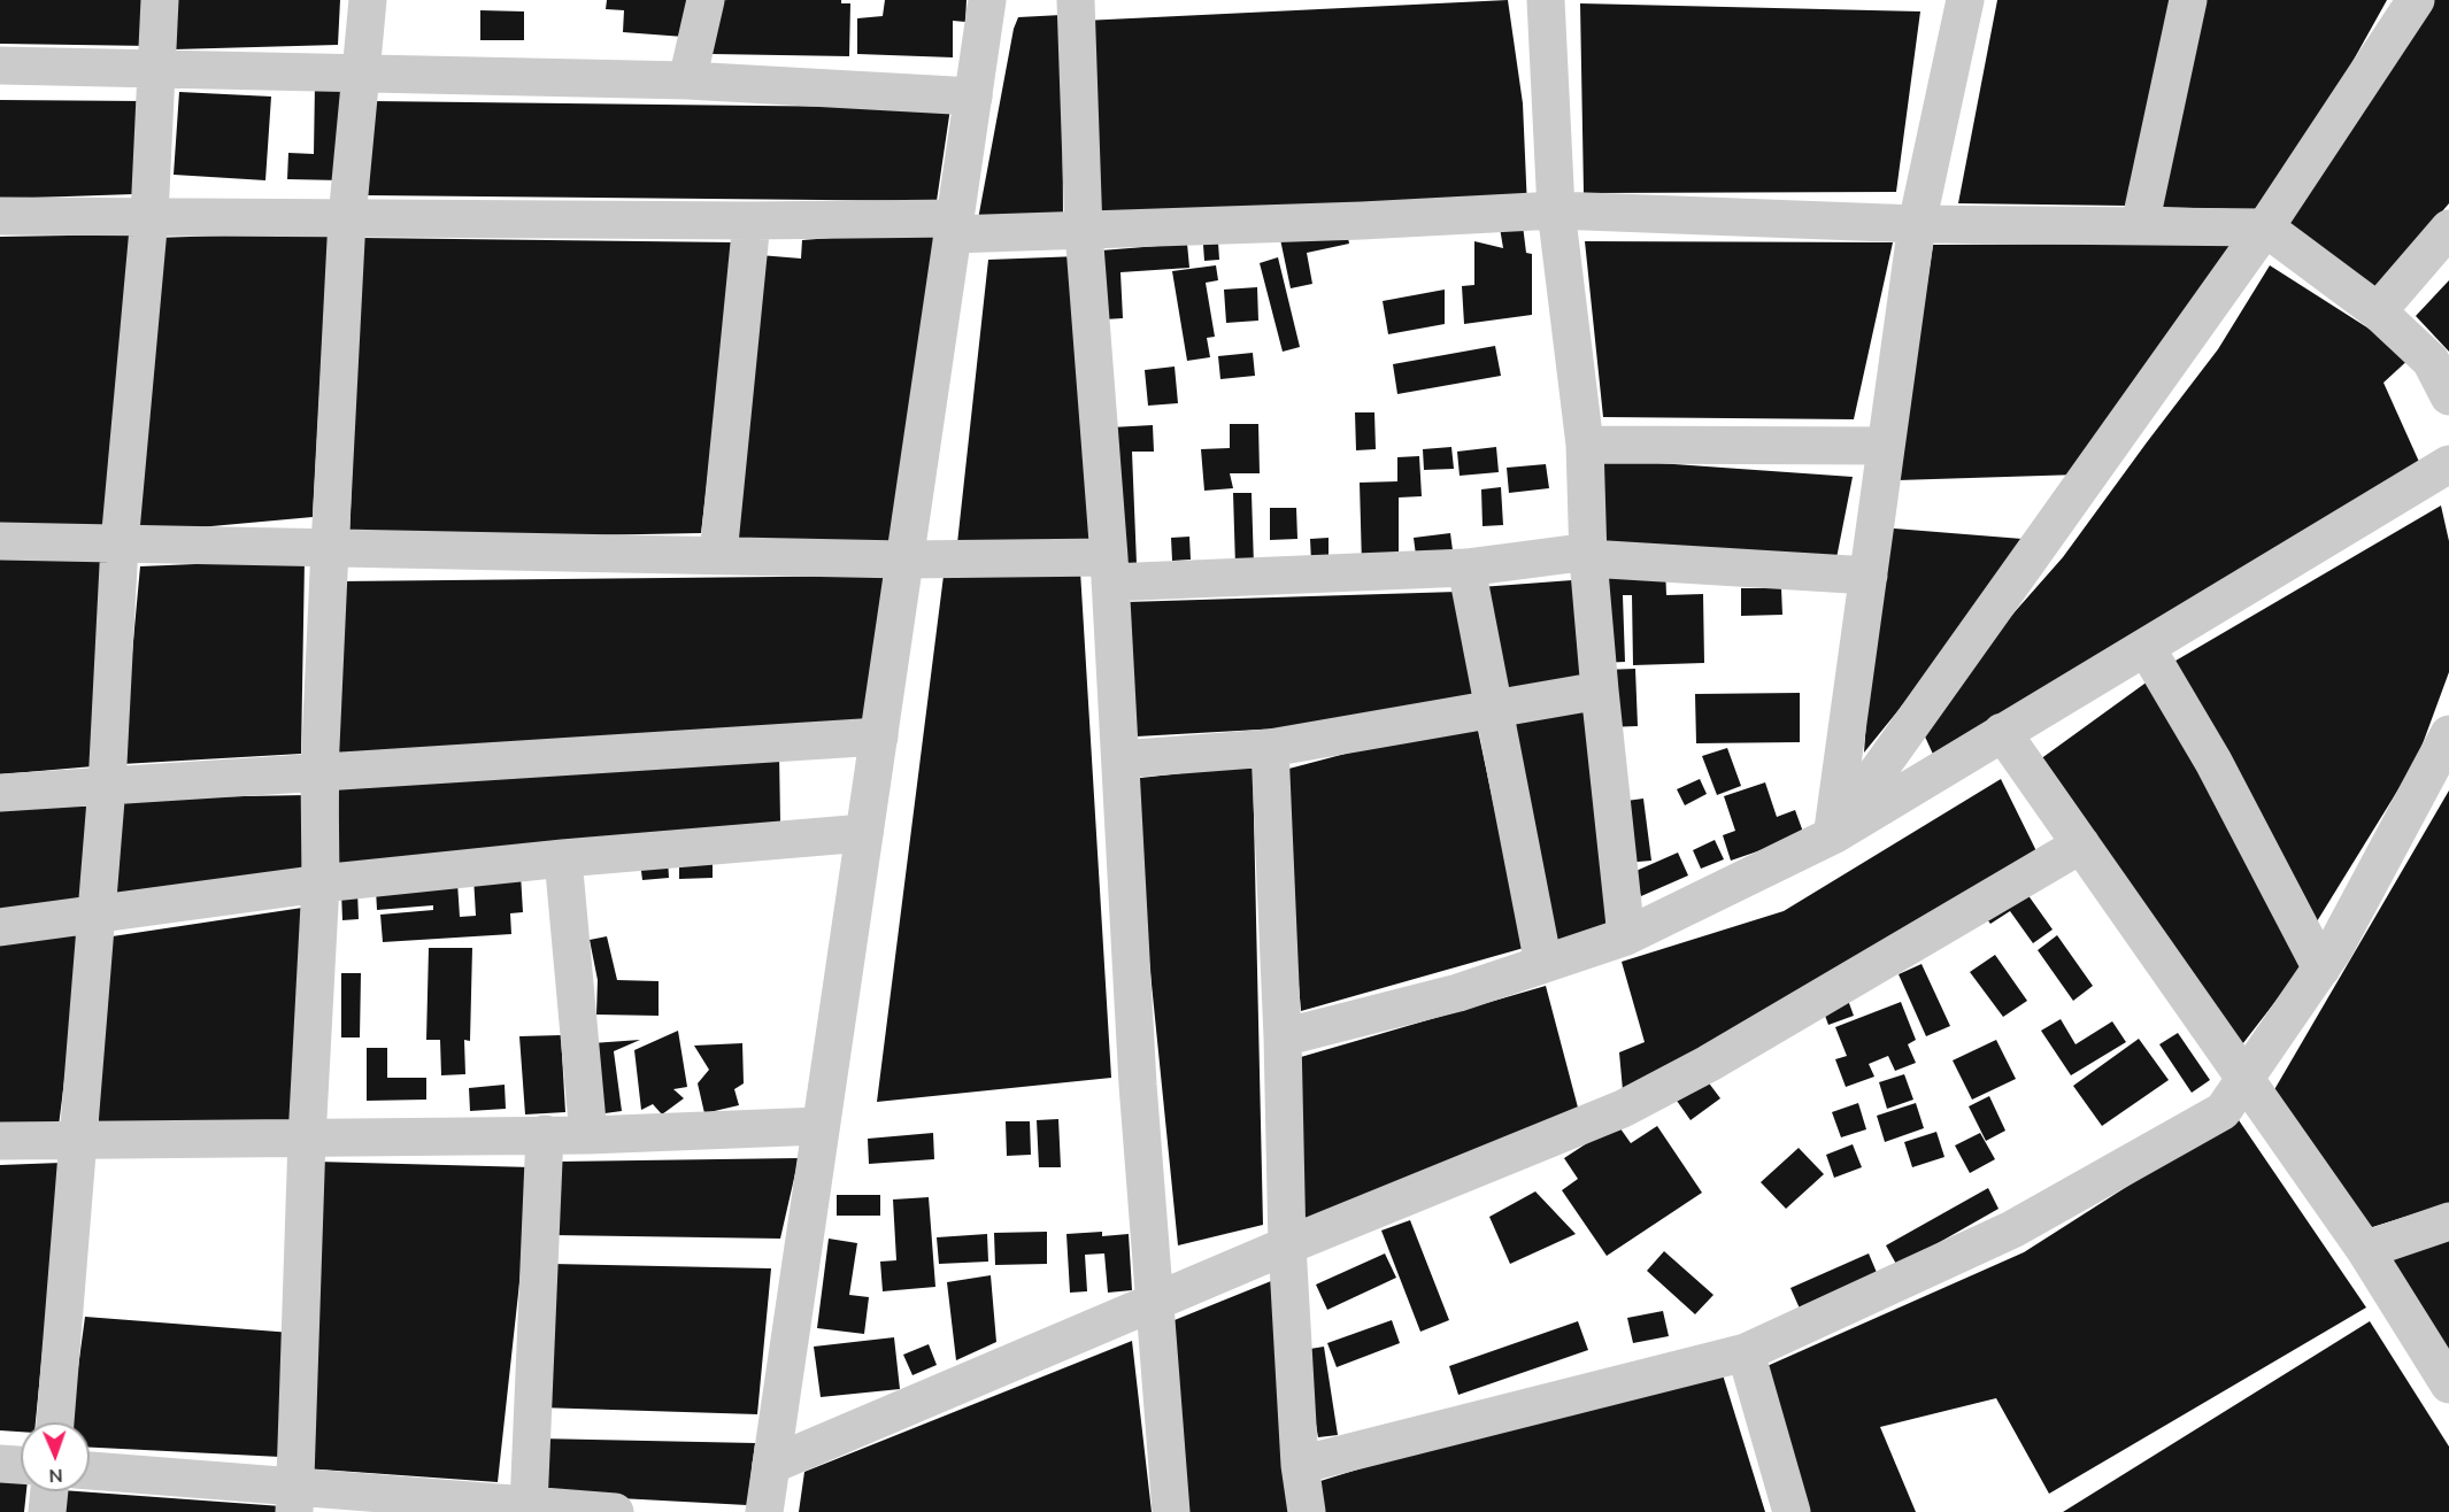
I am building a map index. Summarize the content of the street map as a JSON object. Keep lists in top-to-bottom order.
{
  "north": "bottom"
}
